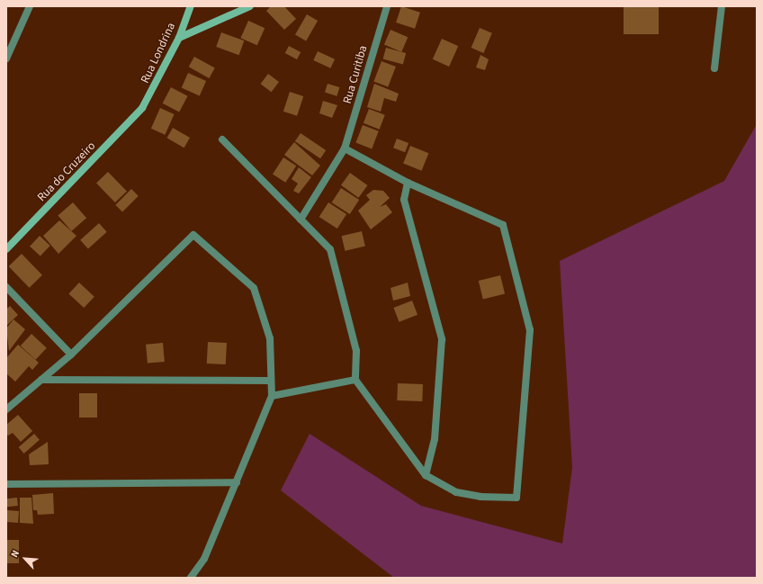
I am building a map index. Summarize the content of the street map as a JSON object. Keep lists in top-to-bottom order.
{
  "streets": {
    "street": ["Rua Londrina", "Rua Curitiba", "Rua do Cruzeiro"]
  },
  "crossings": [
    ["Rua Londrina", "Rua do Cruzeiro"]
  ],
  "north": "top left"
}
